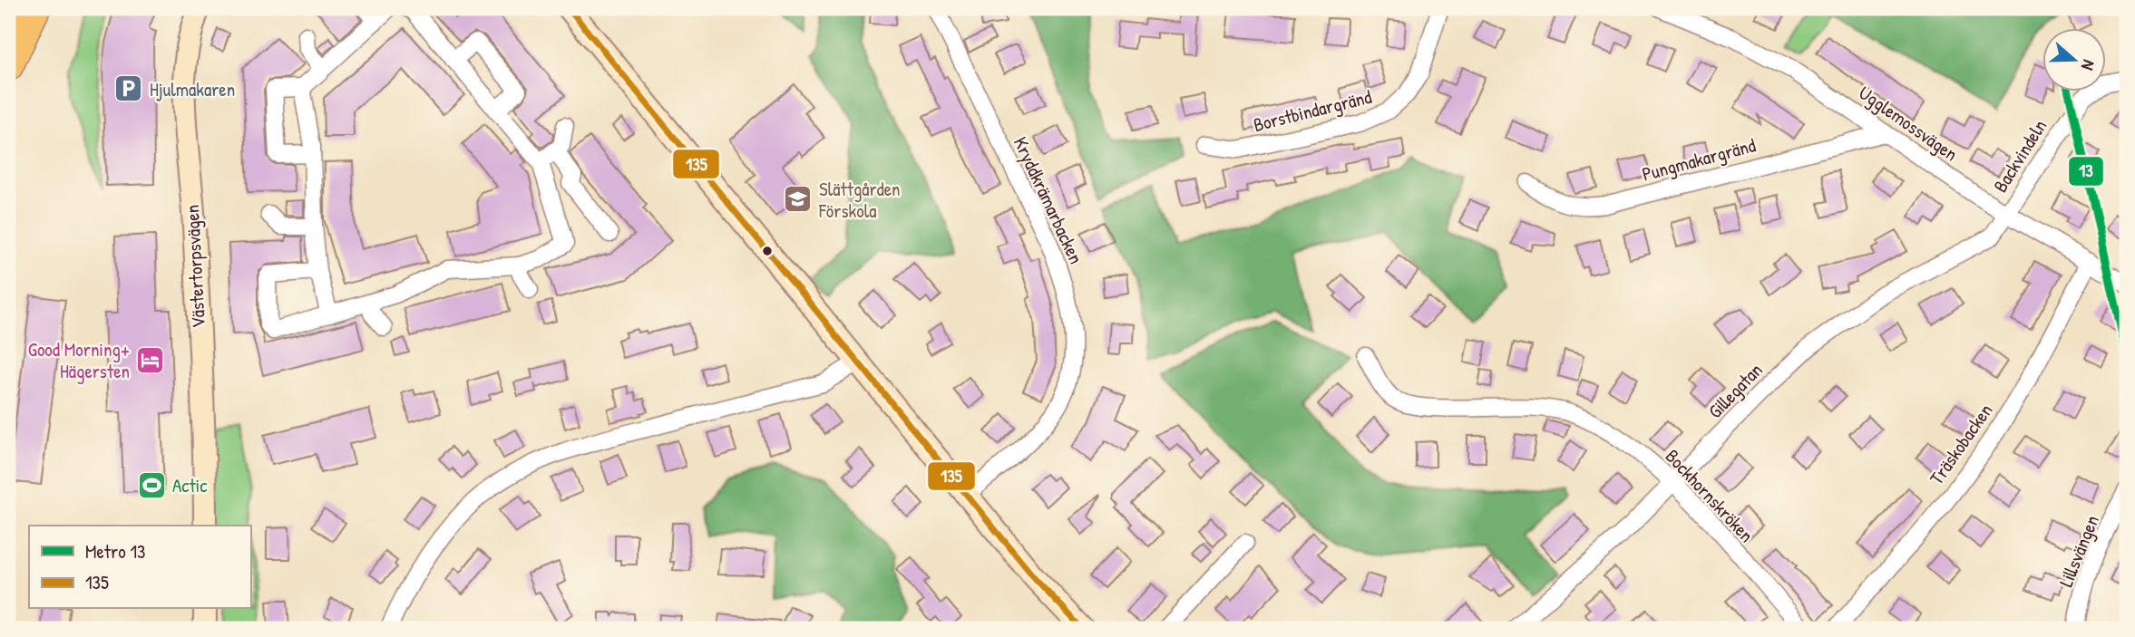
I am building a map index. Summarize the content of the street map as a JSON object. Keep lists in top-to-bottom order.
{
  "streets": {
    "street": [
      "Borstbindargränd",
      "Ugglemossvägen",
      "Backvindeln",
      "Pungmakargränd",
      "Kryddkrämarbacken",
      "Västertorpsvägen",
      "Gillegatan",
      "Träskobacken",
      "Bockhornskröken",
      "Lillsvängen"
    ]
  },
  "crossings": [
    ["Ugglemossvägen", "Backvindeln"],
    ["Ugglemossvägen", "Pungmakargränd"],
    ["Ugglemossvägen", "Gillegatan"],
    ["Ugglemossvägen", "Träskobacken"],
    ["Backvindeln", "Gillegatan"],
    ["Gillegatan", "Bockhornskröken"]
  ],
  "places": {
    "parking": ["Hjulmakaren"],
    "school or university": ["Slättgården Förskola"],
    "hotel": ["Good Morning+ Hägersten"],
    "sports": ["Actic"]
  },
  "lines": ["transit line 135", "metro line 13"],
  "legend": ["Metro 13", "135"],
  "north": "right"
}
